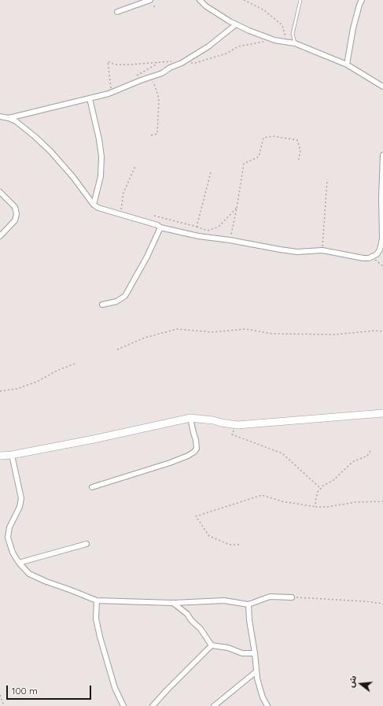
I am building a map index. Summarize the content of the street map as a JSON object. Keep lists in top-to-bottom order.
{
  "scale_bar": "100 m",
  "north": "left"
}
